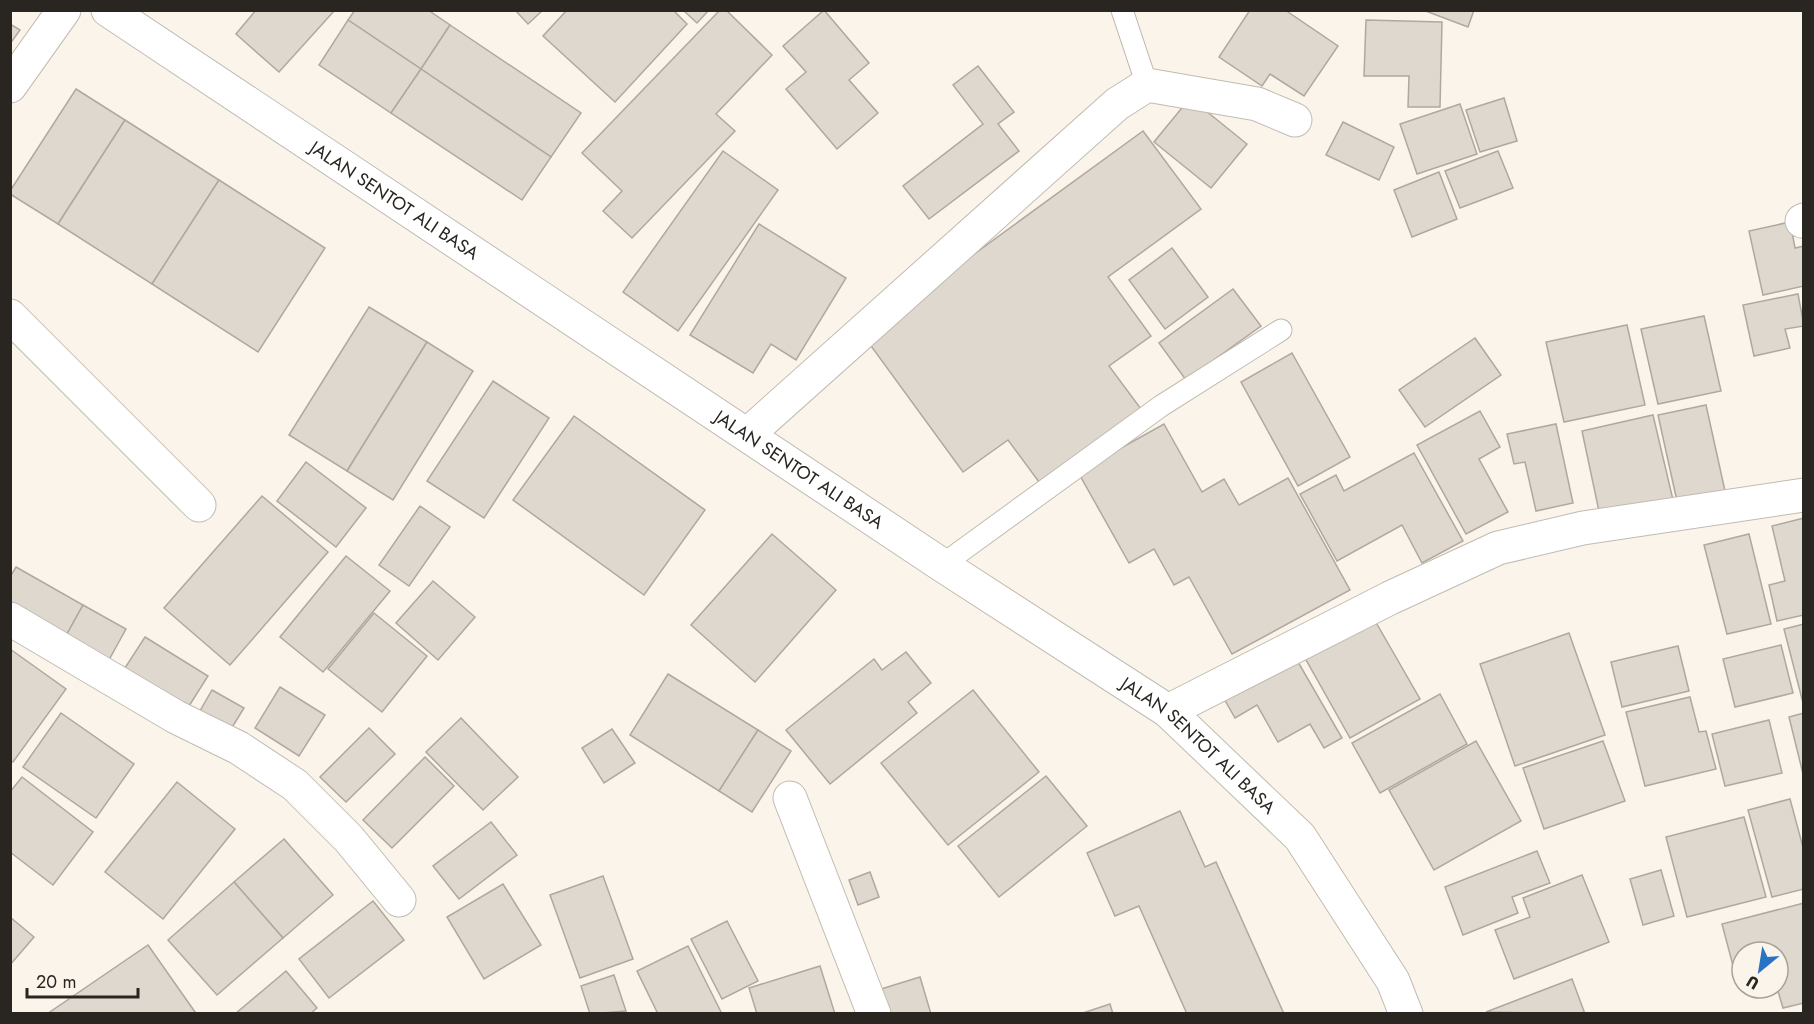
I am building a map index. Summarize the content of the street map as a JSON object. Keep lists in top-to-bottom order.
{
  "streets": {
    "street": ["JALAN SENTOT ALI BASA"]
  },
  "scale_bar": "20 m",
  "north": "bottom left"
}
